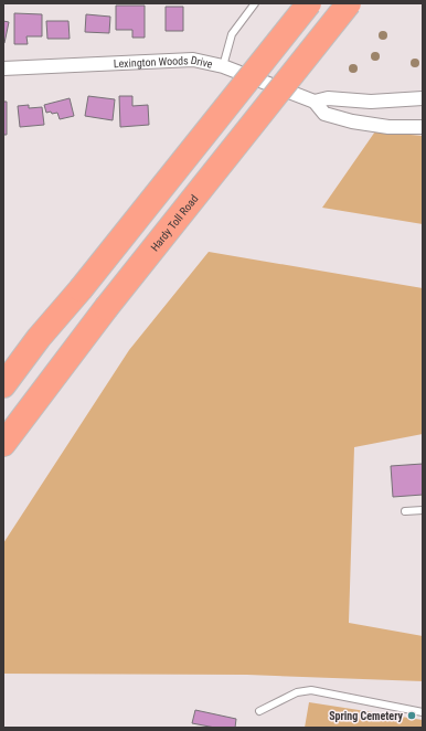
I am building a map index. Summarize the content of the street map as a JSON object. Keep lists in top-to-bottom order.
{
  "streets": {
    "highway": ["Hardy Toll Road"],
    "street": ["Lexington Woods Drive"]
  },
  "places": ["Spring Cemetery"]
}
